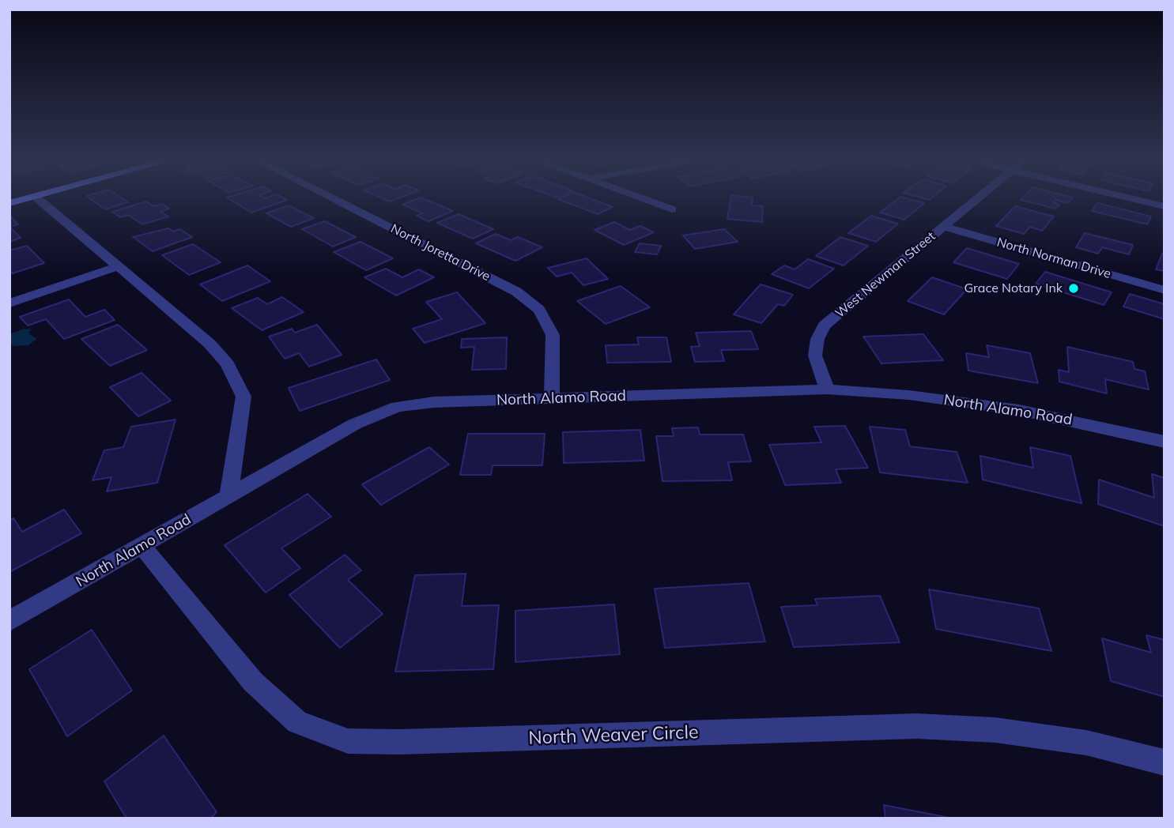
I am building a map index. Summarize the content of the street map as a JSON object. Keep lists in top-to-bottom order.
{
  "streets": {
    "street": [
      "North Joretta Drive",
      "North Norman Drive",
      "West Newman Street",
      "North Alamo Road",
      "North Weaver Circle"
    ]
  },
  "crossings": [
    ["North Joretta Drive", "North Alamo Road"],
    ["North Norman Drive", "West Newman Street"],
    ["West Newman Street", "North Alamo Road"],
    ["North Alamo Road", "North Weaver Circle"]
  ],
  "places": ["Grace Notary Ink"]
}
